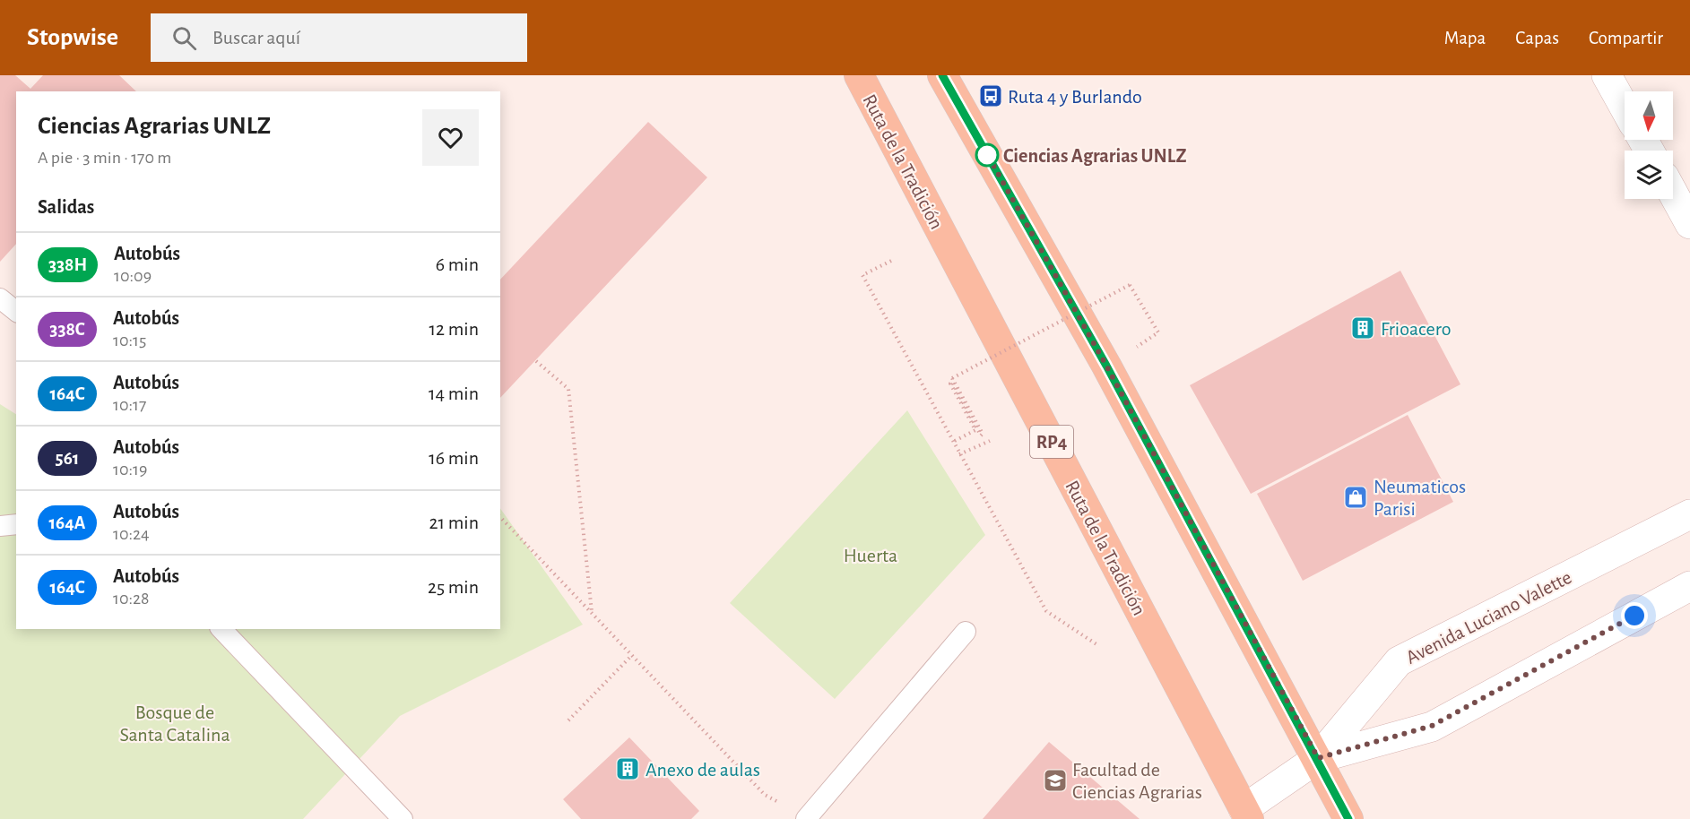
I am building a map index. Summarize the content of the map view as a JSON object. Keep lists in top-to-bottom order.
{
  "streets": {
    "main road": ["Ruta de la Tradición", "RP4", "Avenida Luciano Valette"]
  },
  "crossings": [
    ["Ruta de la Tradición", "Avenida Luciano Valette"]
  ],
  "parks": ["Huerta", "Bosque de Santa Catalina"],
  "places": {
    "bus stop": ["Ruta 4 y Burlando"],
    "other": ["Ciencias Agrarias UNLZ"],
    "building": ["Frioacero", "Anexo de aulas"],
    "shop": ["Neumaticos Parisi"],
    "school or university": ["Facultad de Ciencias Agrarias"]
  },
  "lines": ["bus line 338H"],
  "north": "bottom",
  "page": {
    "header": "Stopwise",
    "search": "Buscar aquí",
    "nav": ["Mapa", "Capas", "Compartir"],
    "heading": [
      ["Ciencias Agrarias UNLZ", "A pie · 3 min · 170 m"],
      "Salidas"
    ],
    "list": [
      {
        "mark": "338H",
        "name": "Autobús",
        "note": "10:09",
        "value": "6 min"
      },
      {
        "mark": "338C",
        "name": "Autobús",
        "note": "10:15",
        "value": "12 min"
      },
      {
        "mark": "164C",
        "name": "Autobús",
        "note": "10:17",
        "value": "14 min"
      },
      {
        "mark": "561",
        "name": "Autobús",
        "note": "10:19",
        "value": "16 min"
      },
      {
        "mark": "164A",
        "name": "Autobús",
        "note": "10:24",
        "value": "21 min"
      },
      {
        "mark": "164C",
        "name": "Autobús",
        "note": "10:28",
        "value": "25 min"
      }
    ]
  }
}
